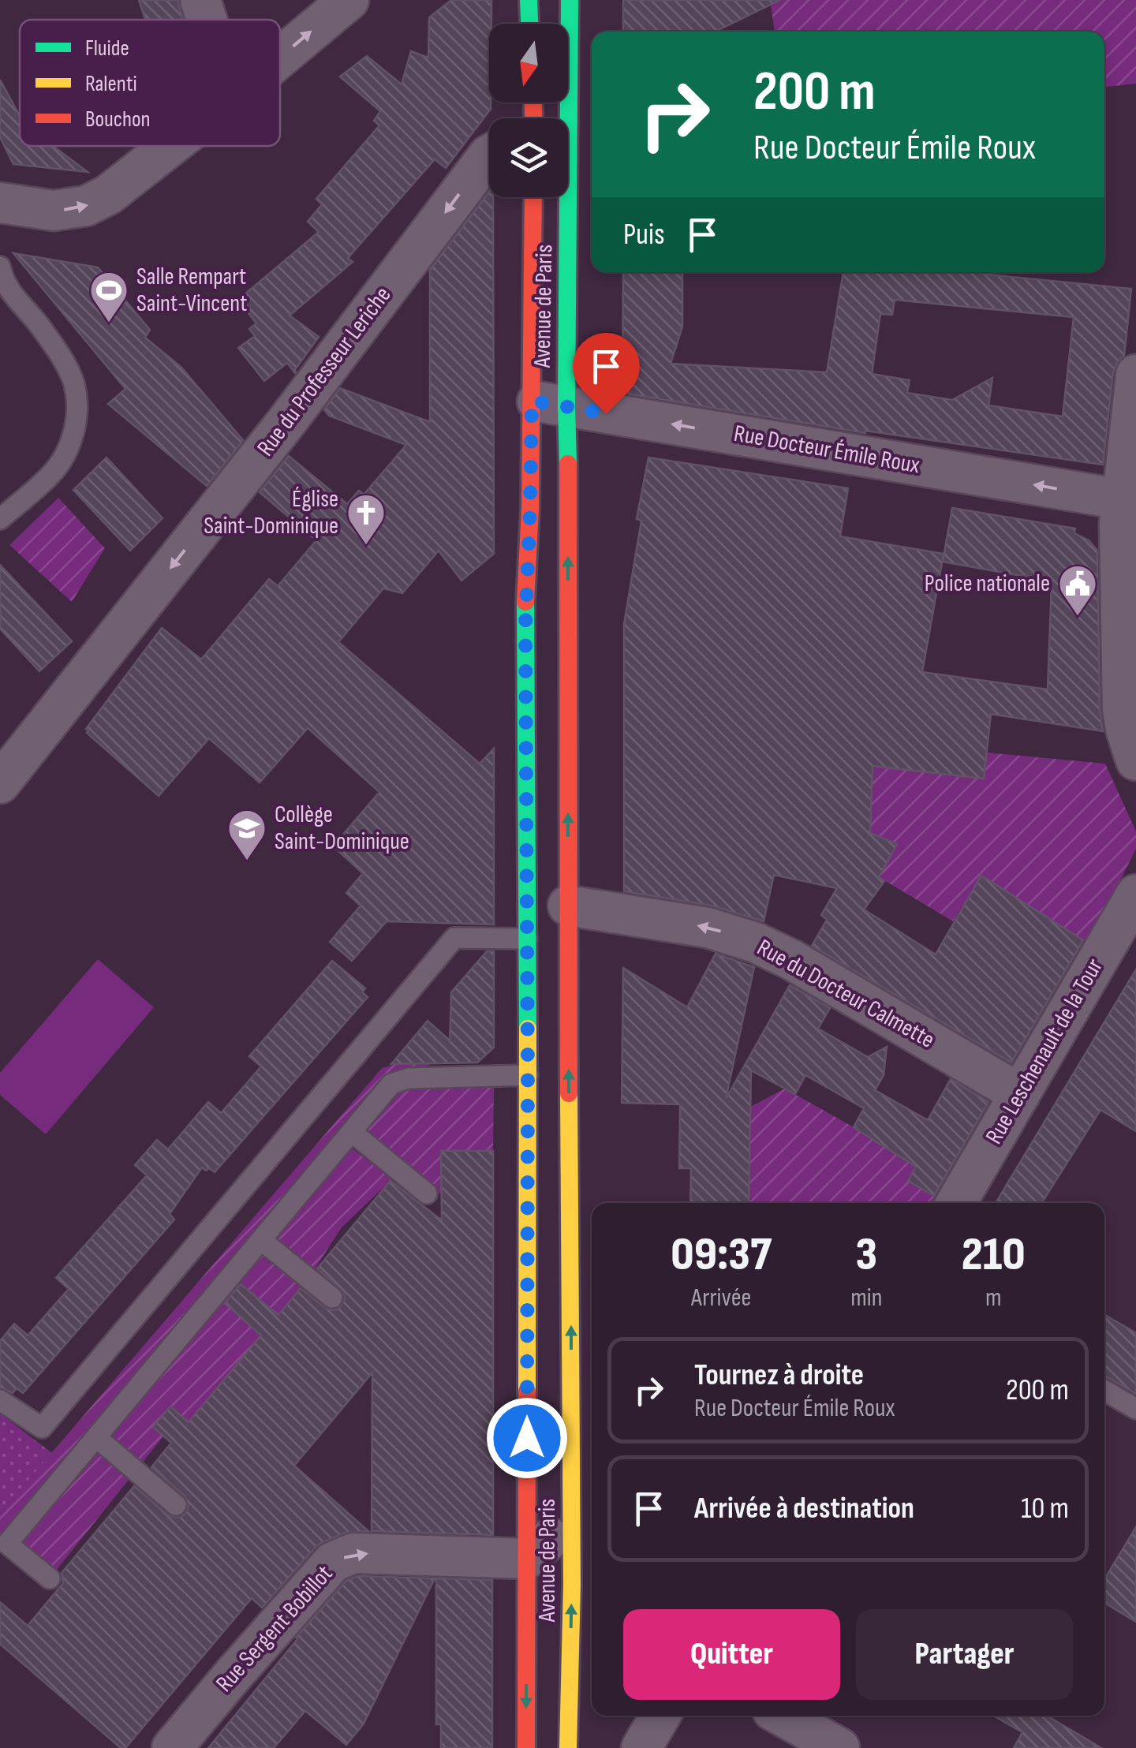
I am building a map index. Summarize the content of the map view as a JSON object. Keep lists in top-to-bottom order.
{
  "streets": {
    "main road": ["Avenue de Paris"],
    "street": [
      "Rue du Professeur Leriche",
      "Rue Docteur Émile Roux",
      "Rue du Docteur Calmette",
      "Rue Leschenault de la Tour",
      "Rue Sergent Bobillot"
    ]
  },
  "crossings": [
    ["Avenue de Paris", "Rue Docteur Émile Roux"],
    ["Avenue de Paris", "Rue du Docteur Calmette"],
    ["Avenue de Paris", "Rue Sergent Bobillot"],
    ["Rue du Docteur Calmette", "Rue Leschenault de la Tour"]
  ],
  "one_way": [
    "Rue du Professeur Leriche",
    "Rue Docteur Émile Roux",
    "Rue du Docteur Calmette",
    "Rue Sergent Bobillot"
  ],
  "places": {
    "sports": ["Salle Rempart Saint-Vincent"],
    "church": ["Église Saint-Dominique"],
    "public building": ["Police nationale"],
    "school or university": ["Collège Saint-Dominique"]
  },
  "legend": ["Fluide", "Ralenti", "Bouchon"],
  "north": "bottom",
  "page": {
    "turn": ["200 m", "Rue Docteur Émile Roux"],
    "then": "Puis",
    "eta": [
      "09:37",
      "Arrivée",
      "3",
      "min",
      "210",
      "m"
    ],
    "list": [
      {
        "name": "Tournez à droite",
        "note": "Rue Docteur Émile Roux",
        "value": "200 m"
      },
      {
        "name": "Arrivée à destination",
        "value": "10 m"
      }
    ],
    "buttons": ["Quitter", "Partager"]
  }
}
